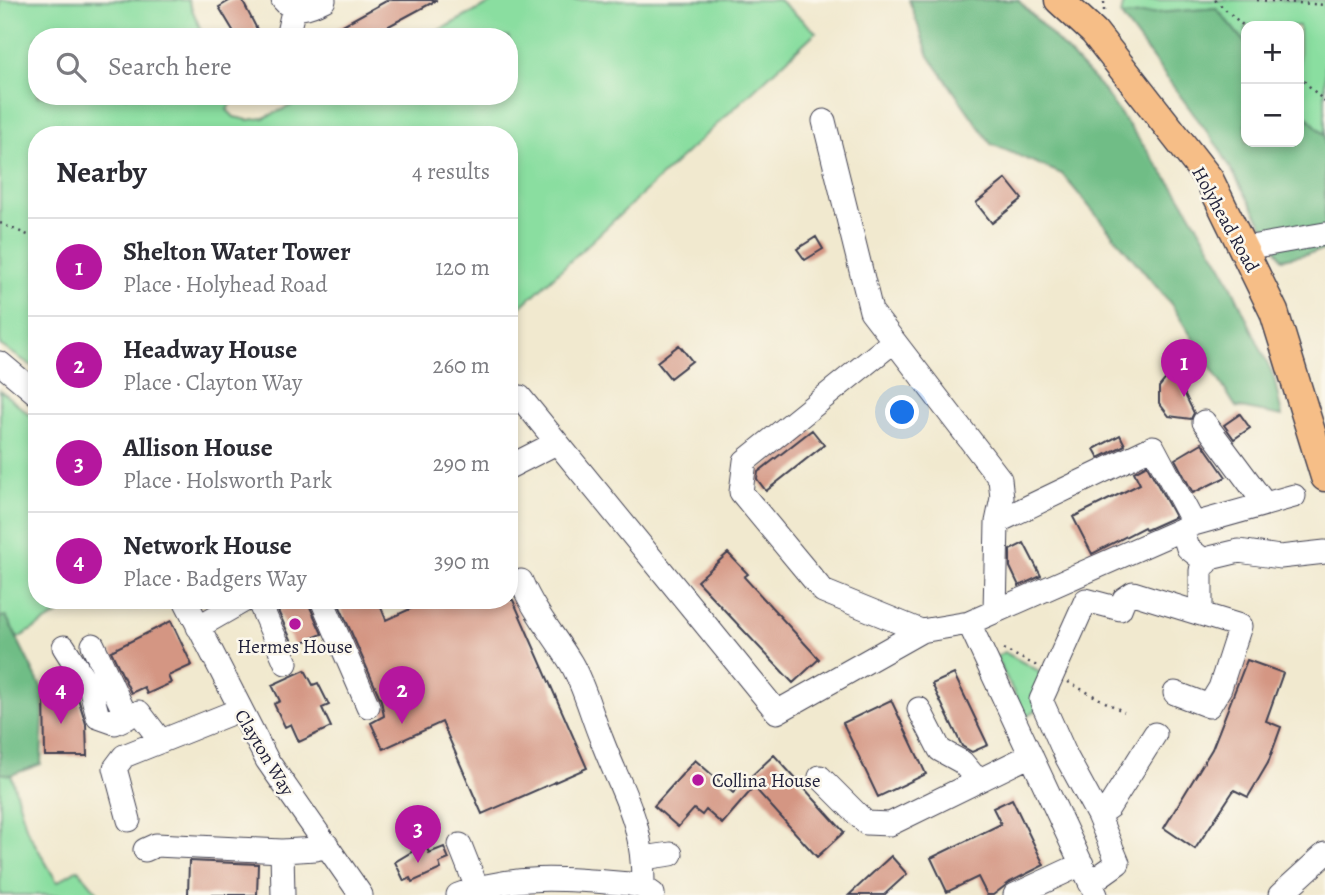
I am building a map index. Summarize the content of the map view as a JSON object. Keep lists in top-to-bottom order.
{
  "streets": {
    "main road": ["Holyhead Road"],
    "street": ["Clayton Way"]
  },
  "places": ["Hermes House", "Collina House"],
  "page": {
    "map_buttons": ["+", "−"],
    "search": "Search here",
    "heading": ["Nearby", "4 results"],
    "list": [
      {
        "mark": "1",
        "name": "Shelton Water Tower",
        "note": "Place · Holyhead Road",
        "value": "120 m"
      },
      {
        "mark": "2",
        "name": "Headway House",
        "note": "Place · Clayton Way",
        "value": "260 m"
      },
      {
        "mark": "3",
        "name": "Allison House",
        "note": "Place · Holsworth Park",
        "value": "290 m"
      },
      {
        "mark": "4",
        "name": "Network House",
        "note": "Place · Badgers Way",
        "value": "390 m"
      }
    ],
    "pins": [
      "1",
      "2",
      "4",
      "3"
    ]
  }
}
